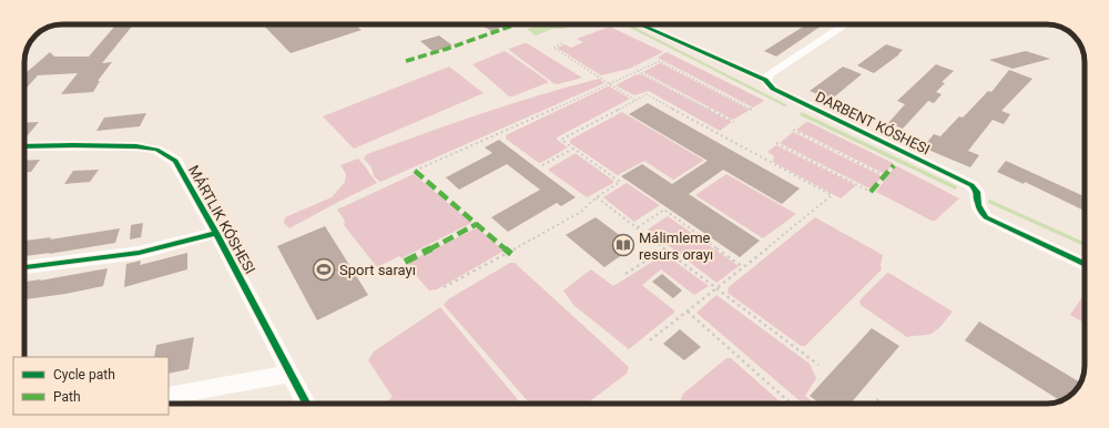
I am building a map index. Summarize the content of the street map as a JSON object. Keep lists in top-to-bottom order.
{
  "streets": {
    "street": ["DARBENT KÓSHESI", "MÁRTLIK KÓSHESI"]
  },
  "places": {
    "library": ["Málimleme resurs orayı"],
    "sports": ["Sport sarayı"]
  },
  "legend": ["Cycle path", "Path"]
}
